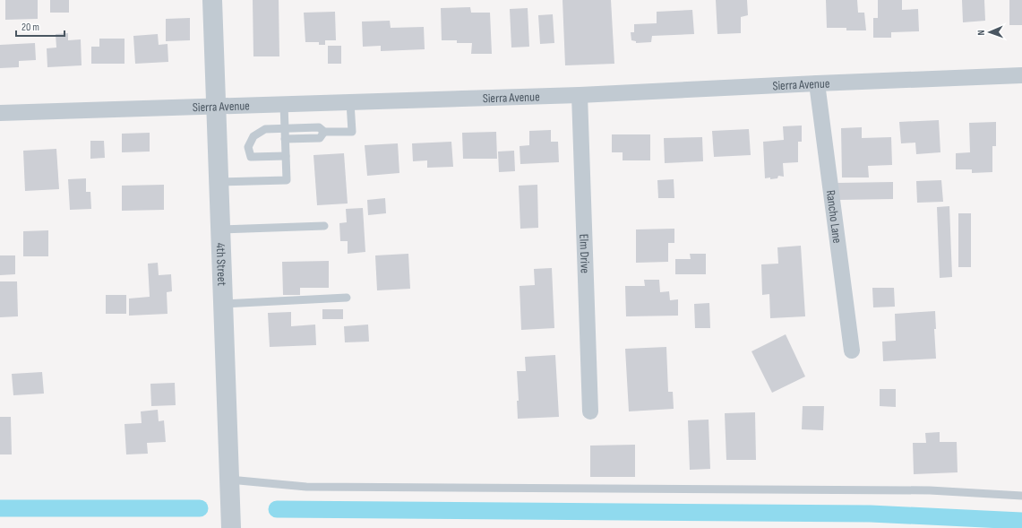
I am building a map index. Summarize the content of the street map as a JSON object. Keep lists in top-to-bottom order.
{
  "streets": {
    "street": [
      "Sierra Avenue",
      "Rancho Lane",
      "Elm Drive",
      "4th Street"
    ]
  },
  "crossings": [
    ["Sierra Avenue", "Rancho Lane"],
    ["Sierra Avenue", "Elm Drive"],
    ["Sierra Avenue", "4th Street"]
  ],
  "scale_bar": "20 m",
  "north": "left"
}
